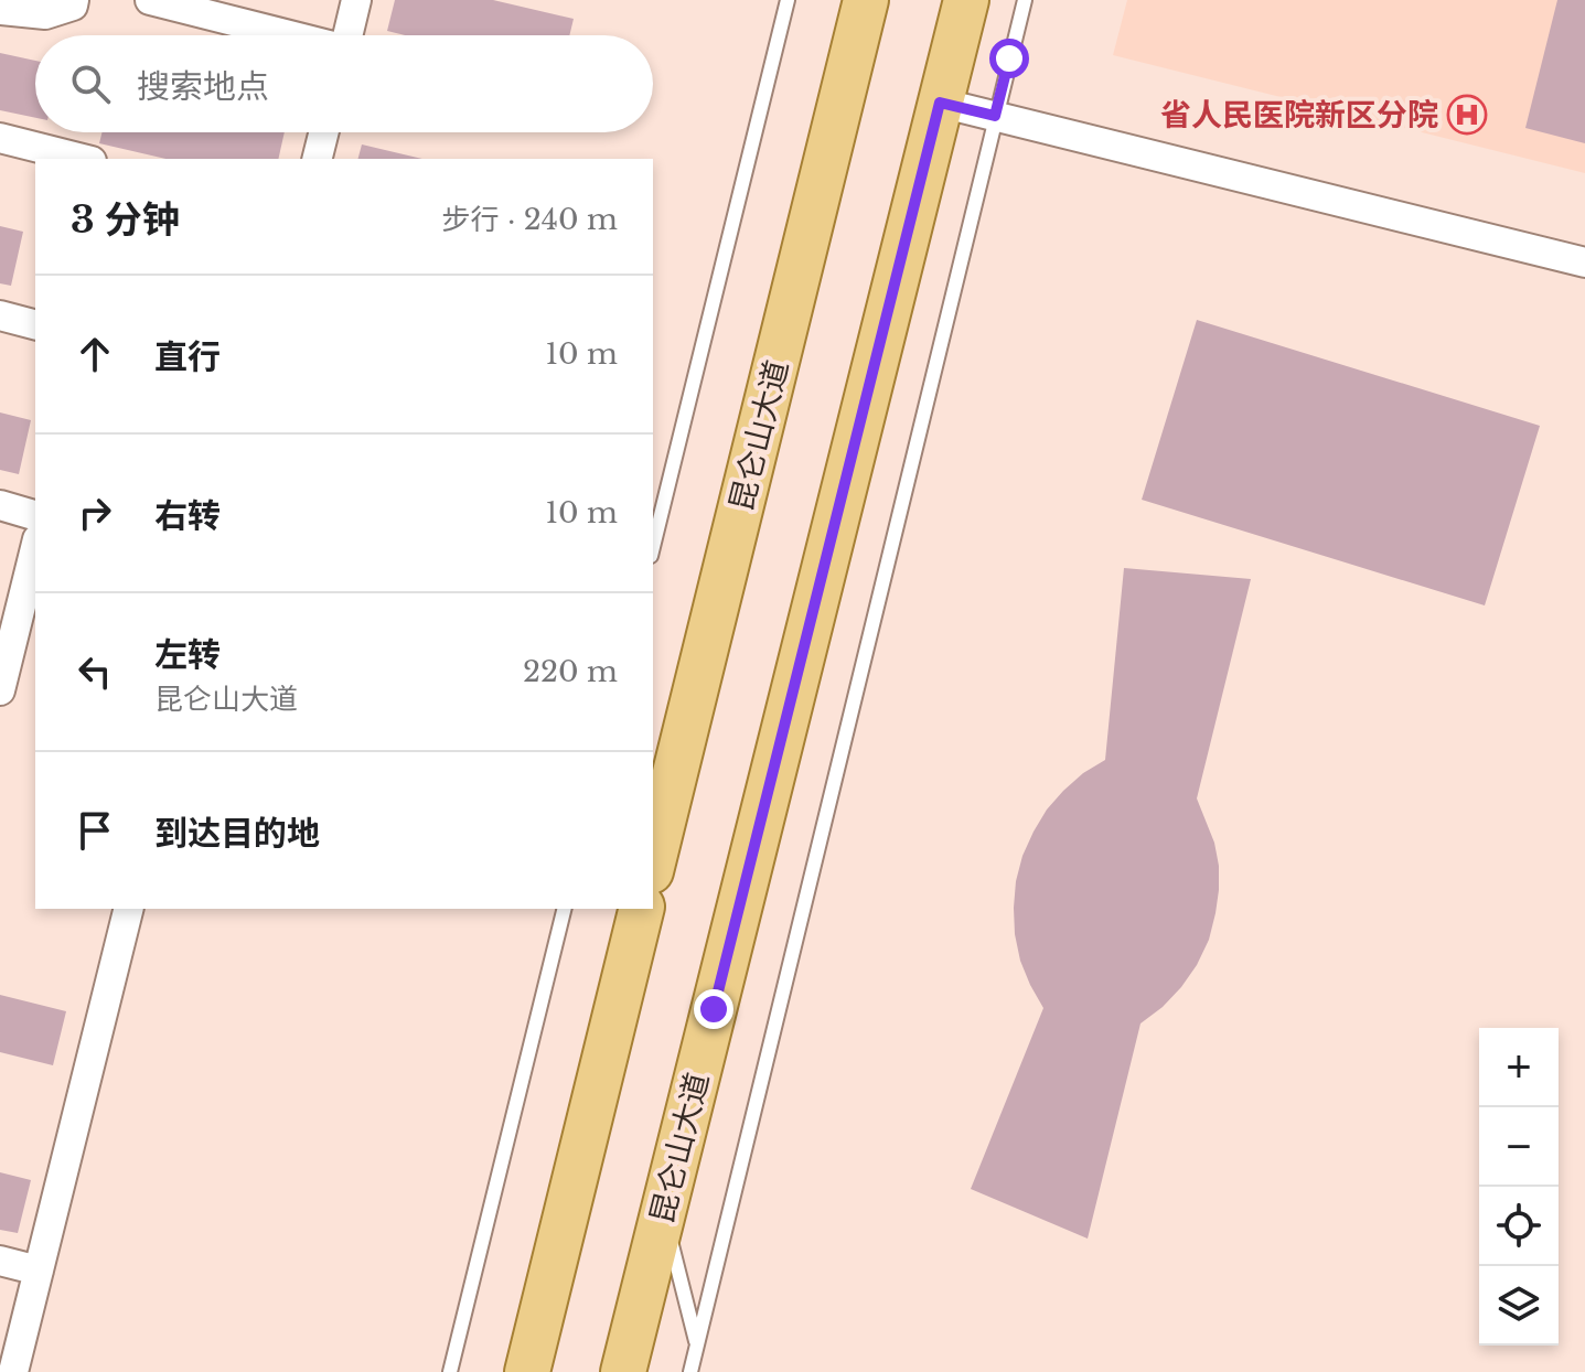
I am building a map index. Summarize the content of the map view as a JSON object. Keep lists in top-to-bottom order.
{
  "streets": {
    "main road": ["昆仑山大道"]
  },
  "places": {
    "hospital": ["省人民医院新区分院"]
  },
  "page": {
    "search": "搜索地点",
    "heading": ["3 分钟", "步行 · 240 m"],
    "list": [
      ["直行", "10 m"],
      ["右转", "10 m"],
      ["左转", "昆仑山大道", "220 m"],
      "到达目的地"
    ],
    "map_buttons": ["+", "−"]
  }
}
